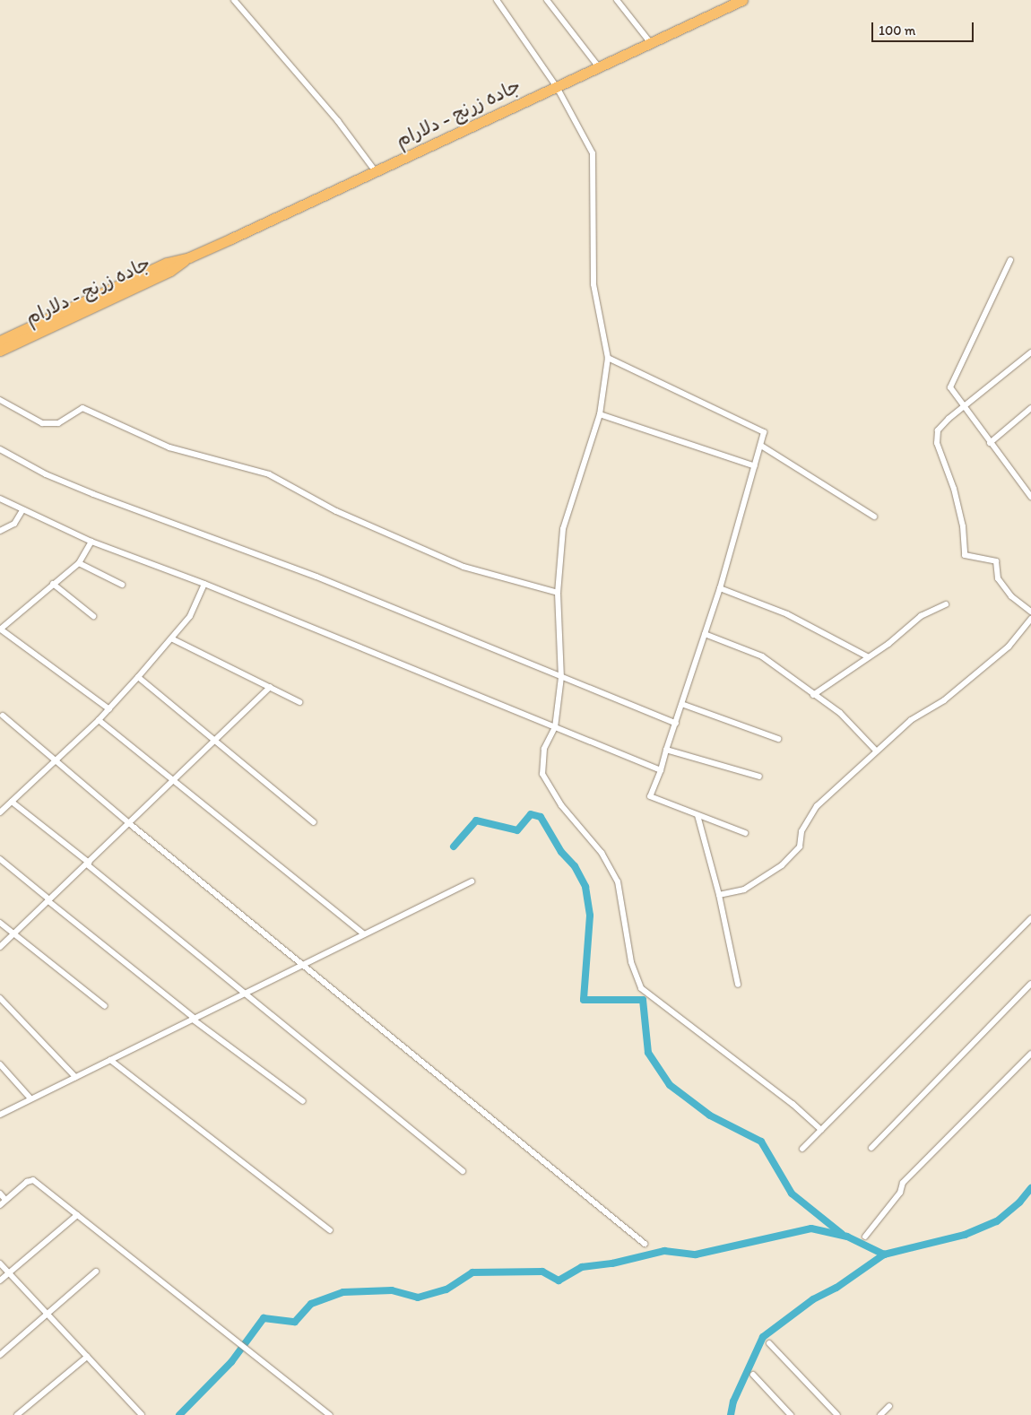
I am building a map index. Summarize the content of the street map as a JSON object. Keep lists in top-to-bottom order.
{
  "streets": {
    "highway": ["جاده زرنج - دلارام"]
  },
  "scale_bar": "100 m"
}
